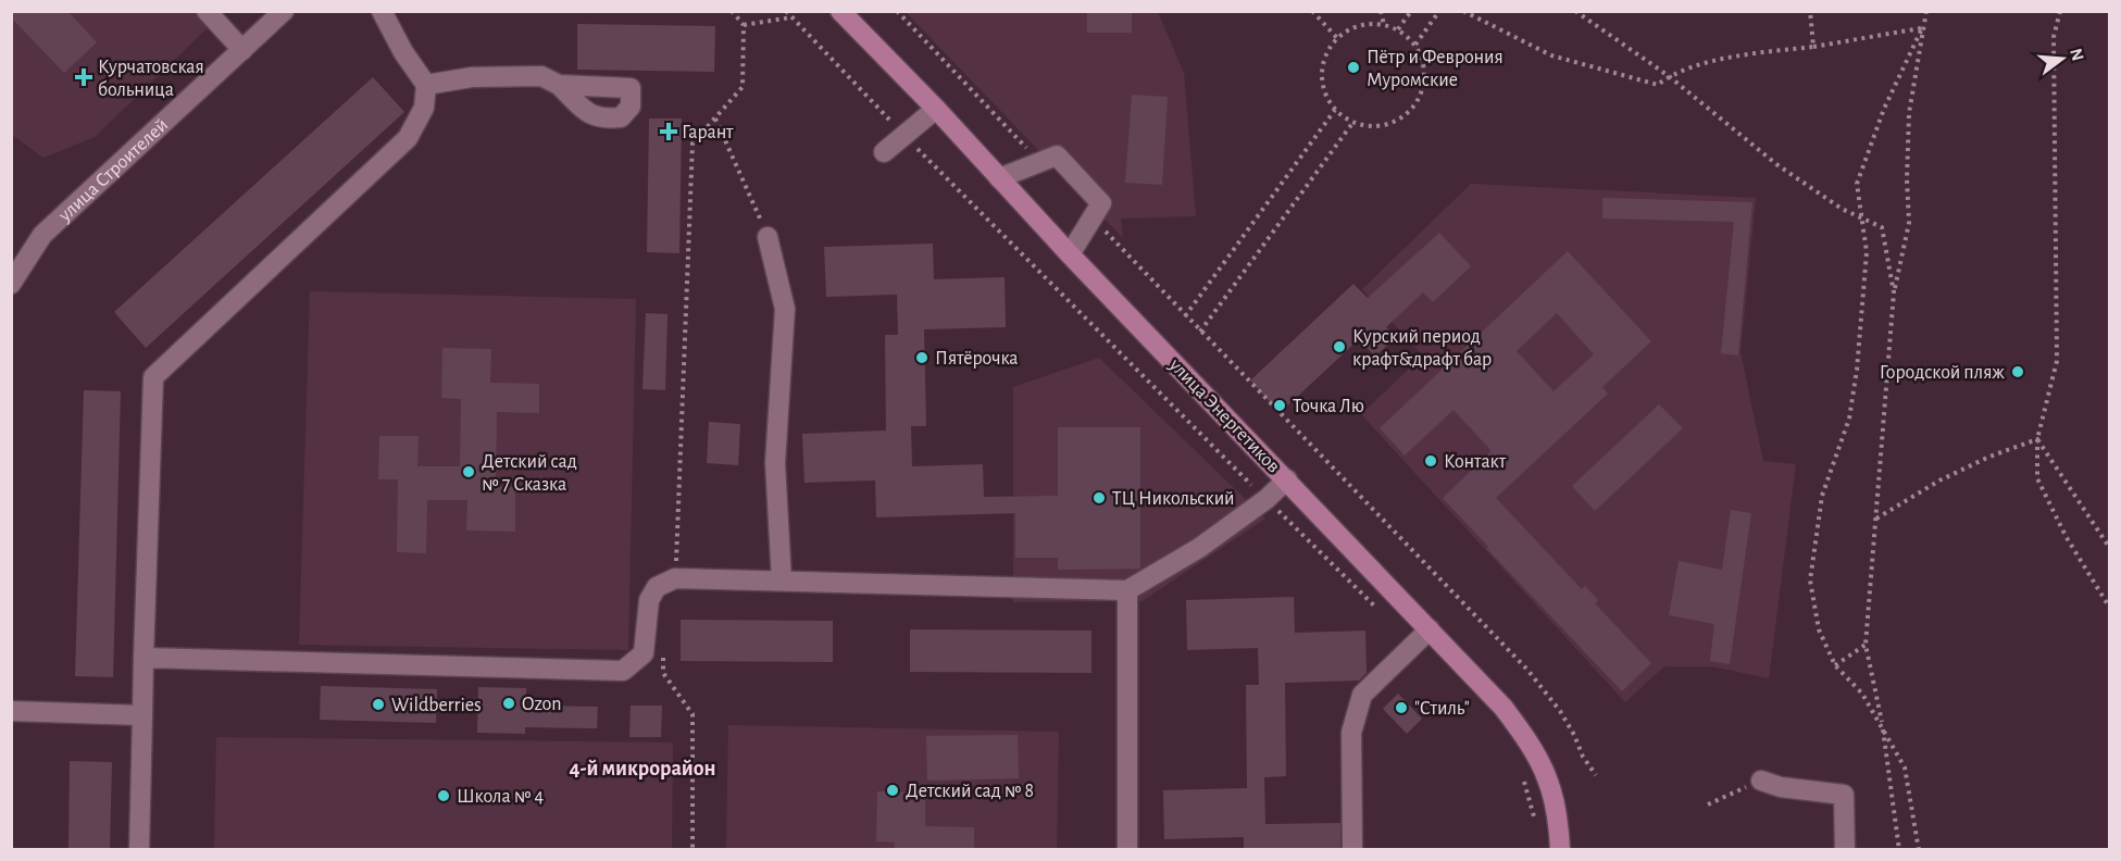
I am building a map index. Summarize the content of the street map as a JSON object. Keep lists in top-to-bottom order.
{
  "streets": {
    "main road": ["улица Энергетиков"],
    "street": ["улица Строителей"]
  },
  "districts": ["4-й микрорайон"],
  "places": {
    "other": [
      "Пётр и Феврония Муромские",
      "Курский период крафт&драфт бар",
      "Пятёрочка",
      "Городской пляж",
      "Точка Лю",
      "Контакт",
      "Детский сад № 7 Сказка",
      "ТЦ Никольский",
      "Ozon",
      "Wildberries",
      "\"Стиль\"",
      "Детский сад № 8",
      "Школа № 4"
    ],
    "health": ["Курчатовская больница", "Гарант"]
  },
  "north": "right"
}
